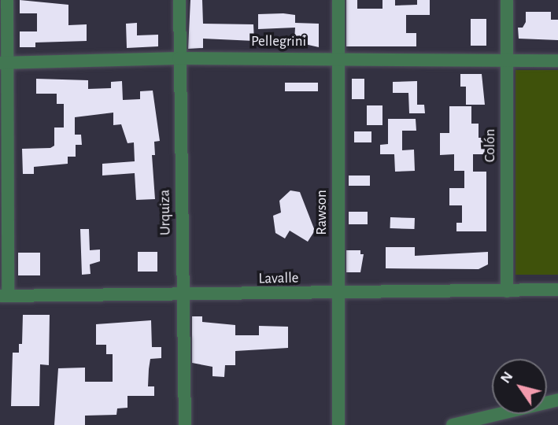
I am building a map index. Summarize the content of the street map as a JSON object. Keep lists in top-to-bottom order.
{
  "streets": {
    "street": [
      "Pellegrini",
      "Colón",
      "Urquiza",
      "Rawson",
      "Lavalle"
    ]
  },
  "crossings": [
    ["Pellegrini", "Colón"],
    ["Pellegrini", "Urquiza"],
    ["Pellegrini", "Rawson"],
    ["Colón", "Lavalle"],
    ["Urquiza", "Lavalle"],
    ["Rawson", "Lavalle"]
  ],
  "north": "top left"
}
